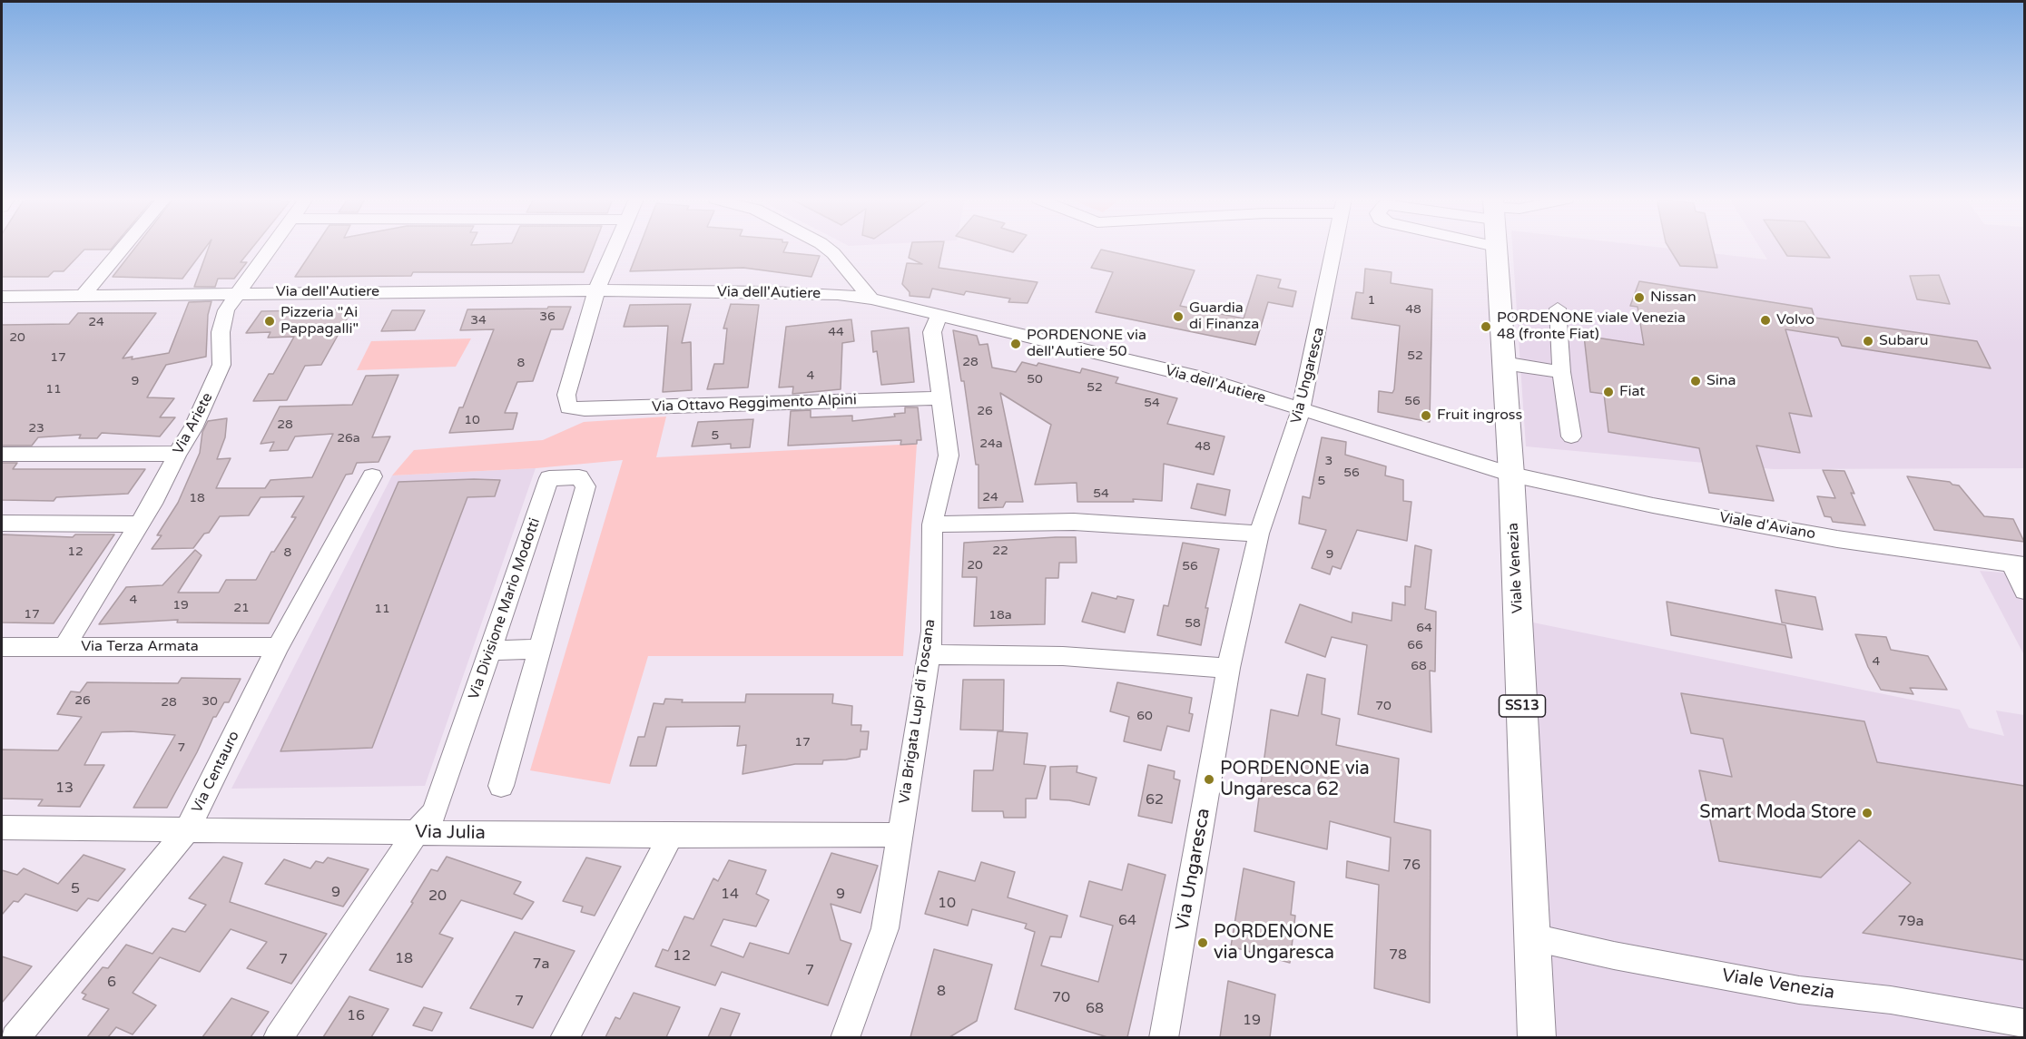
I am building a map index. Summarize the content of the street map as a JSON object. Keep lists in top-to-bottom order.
{
  "streets": {
    "main road": ["Viale Venezia", "SS13"],
    "street": [
      "Via dell'Autiere",
      "Via Ungaresca",
      "Via Ottavo Reggimento Alpini",
      "Via Ariete",
      "Viale d'Aviano",
      "Via Divisione Mario Modotti",
      "Via Terza Armata",
      "Via Brigata Lupi di Toscana",
      "Via Centauro",
      "Via Julia"
    ]
  },
  "crossings": [
    ["Via dell'Autiere", "Via Ungaresca"],
    ["Via dell'Autiere", "Via Ottavo Reggimento Alpini"],
    ["Via dell'Autiere", "Via Ariete"],
    ["Via dell'Autiere", "Viale d'Aviano"],
    ["Via dell'Autiere", "Viale Venezia"],
    ["Via dell'Autiere", "Via Brigata Lupi di Toscana"],
    ["Via Ottavo Reggimento Alpini", "Via Brigata Lupi di Toscana"],
    ["Via Ariete", "Via Terza Armata"],
    ["Viale d'Aviano", "Viale Venezia"],
    ["Via Divisione Mario Modotti", "Via Julia"],
    ["Via Terza Armata", "Via Centauro"],
    ["Via Brigata Lupi di Toscana", "Via Julia"],
    ["Via Centauro", "Via Julia"]
  ],
  "places": [
    "Nissan",
    "Guardia di Finanza",
    "Volvo",
    "Pizzeria \"Ai Pappagalli\"",
    "PORDENONE viale Venezia 48 (fronte Fiat)",
    "Subaru",
    "PORDENONE via dell'Autiere 50",
    "Sina",
    "Fiat",
    "Fruit ingross",
    "PORDENONE via Ungaresca 62",
    "Smart Moda Store",
    "PORDENONE via Ungaresca"
  ],
  "house_numbers": [
    "1",
    "48",
    "36",
    "34",
    "24",
    "44",
    "20",
    "52",
    "17",
    "28",
    "8",
    "4",
    "50",
    "9",
    "52",
    "11",
    "56",
    "54",
    "26",
    "10",
    "28",
    "23",
    "5",
    "26a",
    "24a",
    "48",
    "3",
    "56",
    "5",
    "54",
    "24",
    "18",
    "22",
    "12",
    "8",
    "9",
    "20",
    "56",
    "4",
    "19",
    "21",
    "11",
    "17",
    "18a",
    "58",
    "64",
    "66",
    "4",
    "68",
    "26",
    "30",
    "28",
    "70",
    "60",
    "17",
    "7",
    "13",
    "62",
    "76",
    "5",
    "9",
    "14",
    "9",
    "20",
    "10",
    "64",
    "79a",
    "78",
    "12",
    "18",
    "7",
    "7a",
    "7",
    "6",
    "8",
    "70",
    "7",
    "68",
    "16",
    "19"
  ]
}
